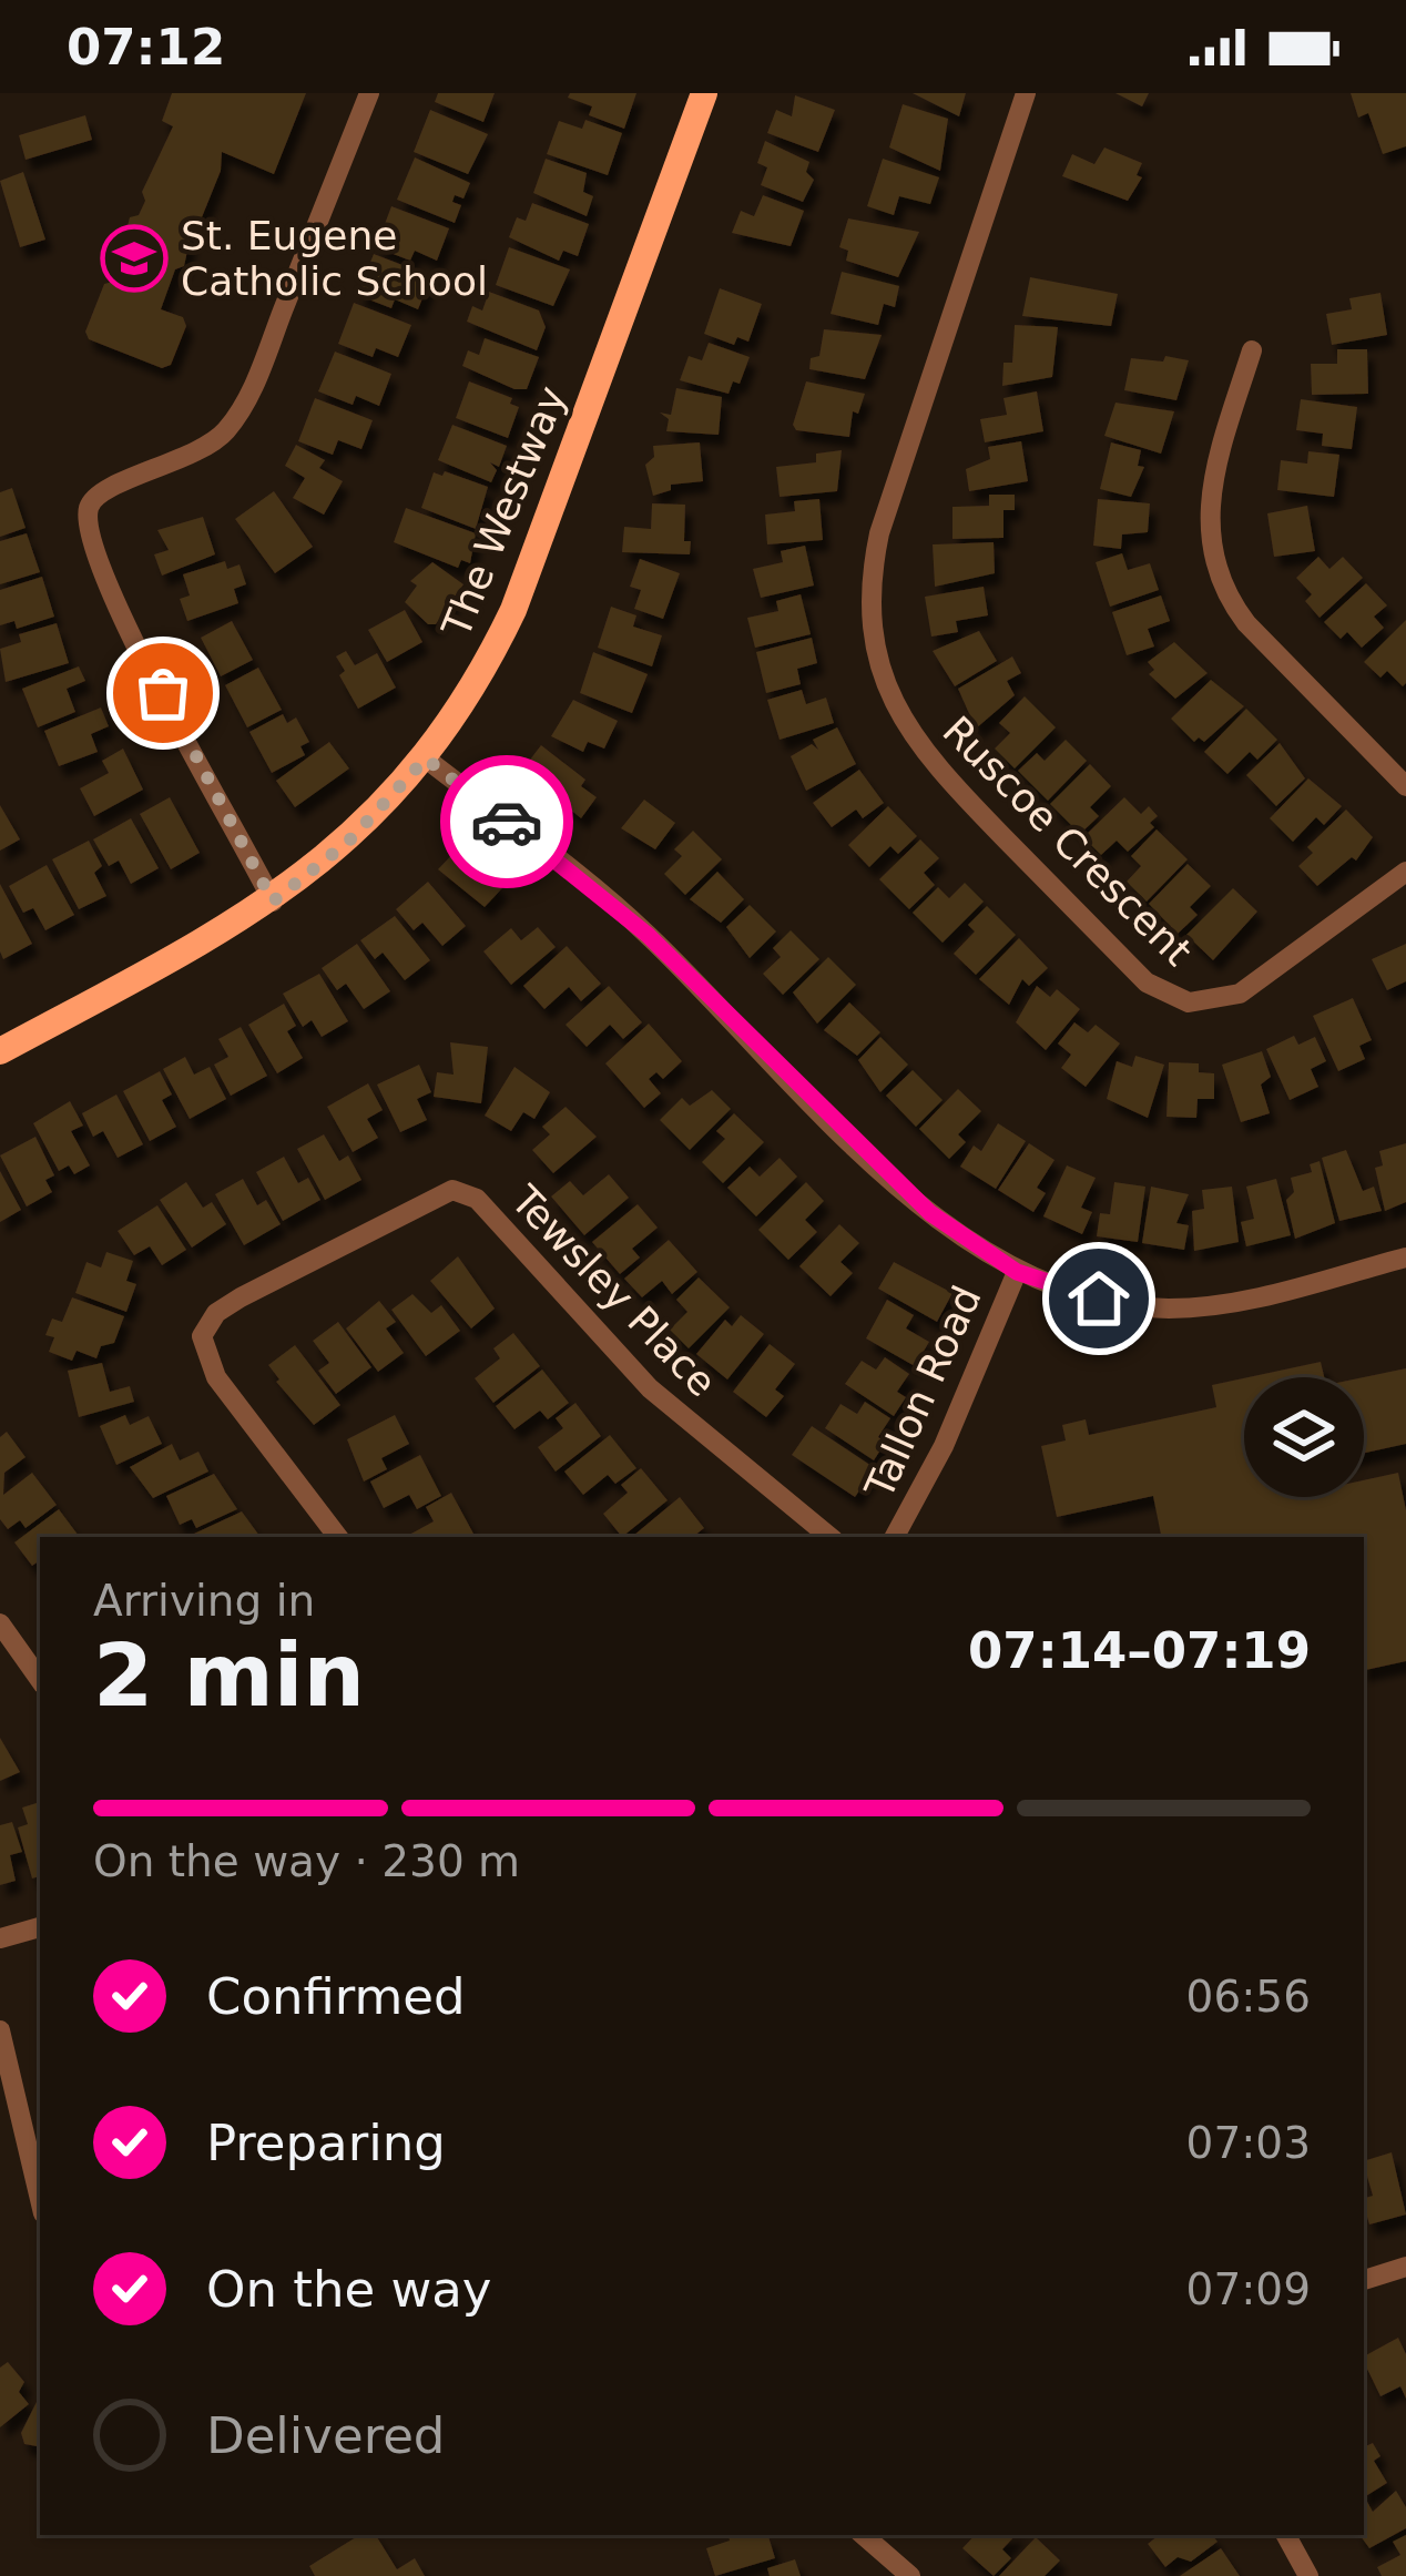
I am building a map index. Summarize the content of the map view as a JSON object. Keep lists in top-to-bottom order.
{
  "streets": {
    "main road": ["The Westway"],
    "street": ["Ruscoe Crescent", "Tewsley Place", "Tallon Road"]
  },
  "places": {
    "school or university": ["St. Eugene Catholic School"]
  },
  "page": {
    "status": "07:12",
    "heading": ["2 min", "Arriving in", "07:14–07:19"],
    "bar": "On the way · 230 m",
    "list": [
      ["Confirmed", "06:56"],
      ["Preparing", "07:03"],
      ["On the way", "07:09"],
      "Delivered"
    ]
  }
}
